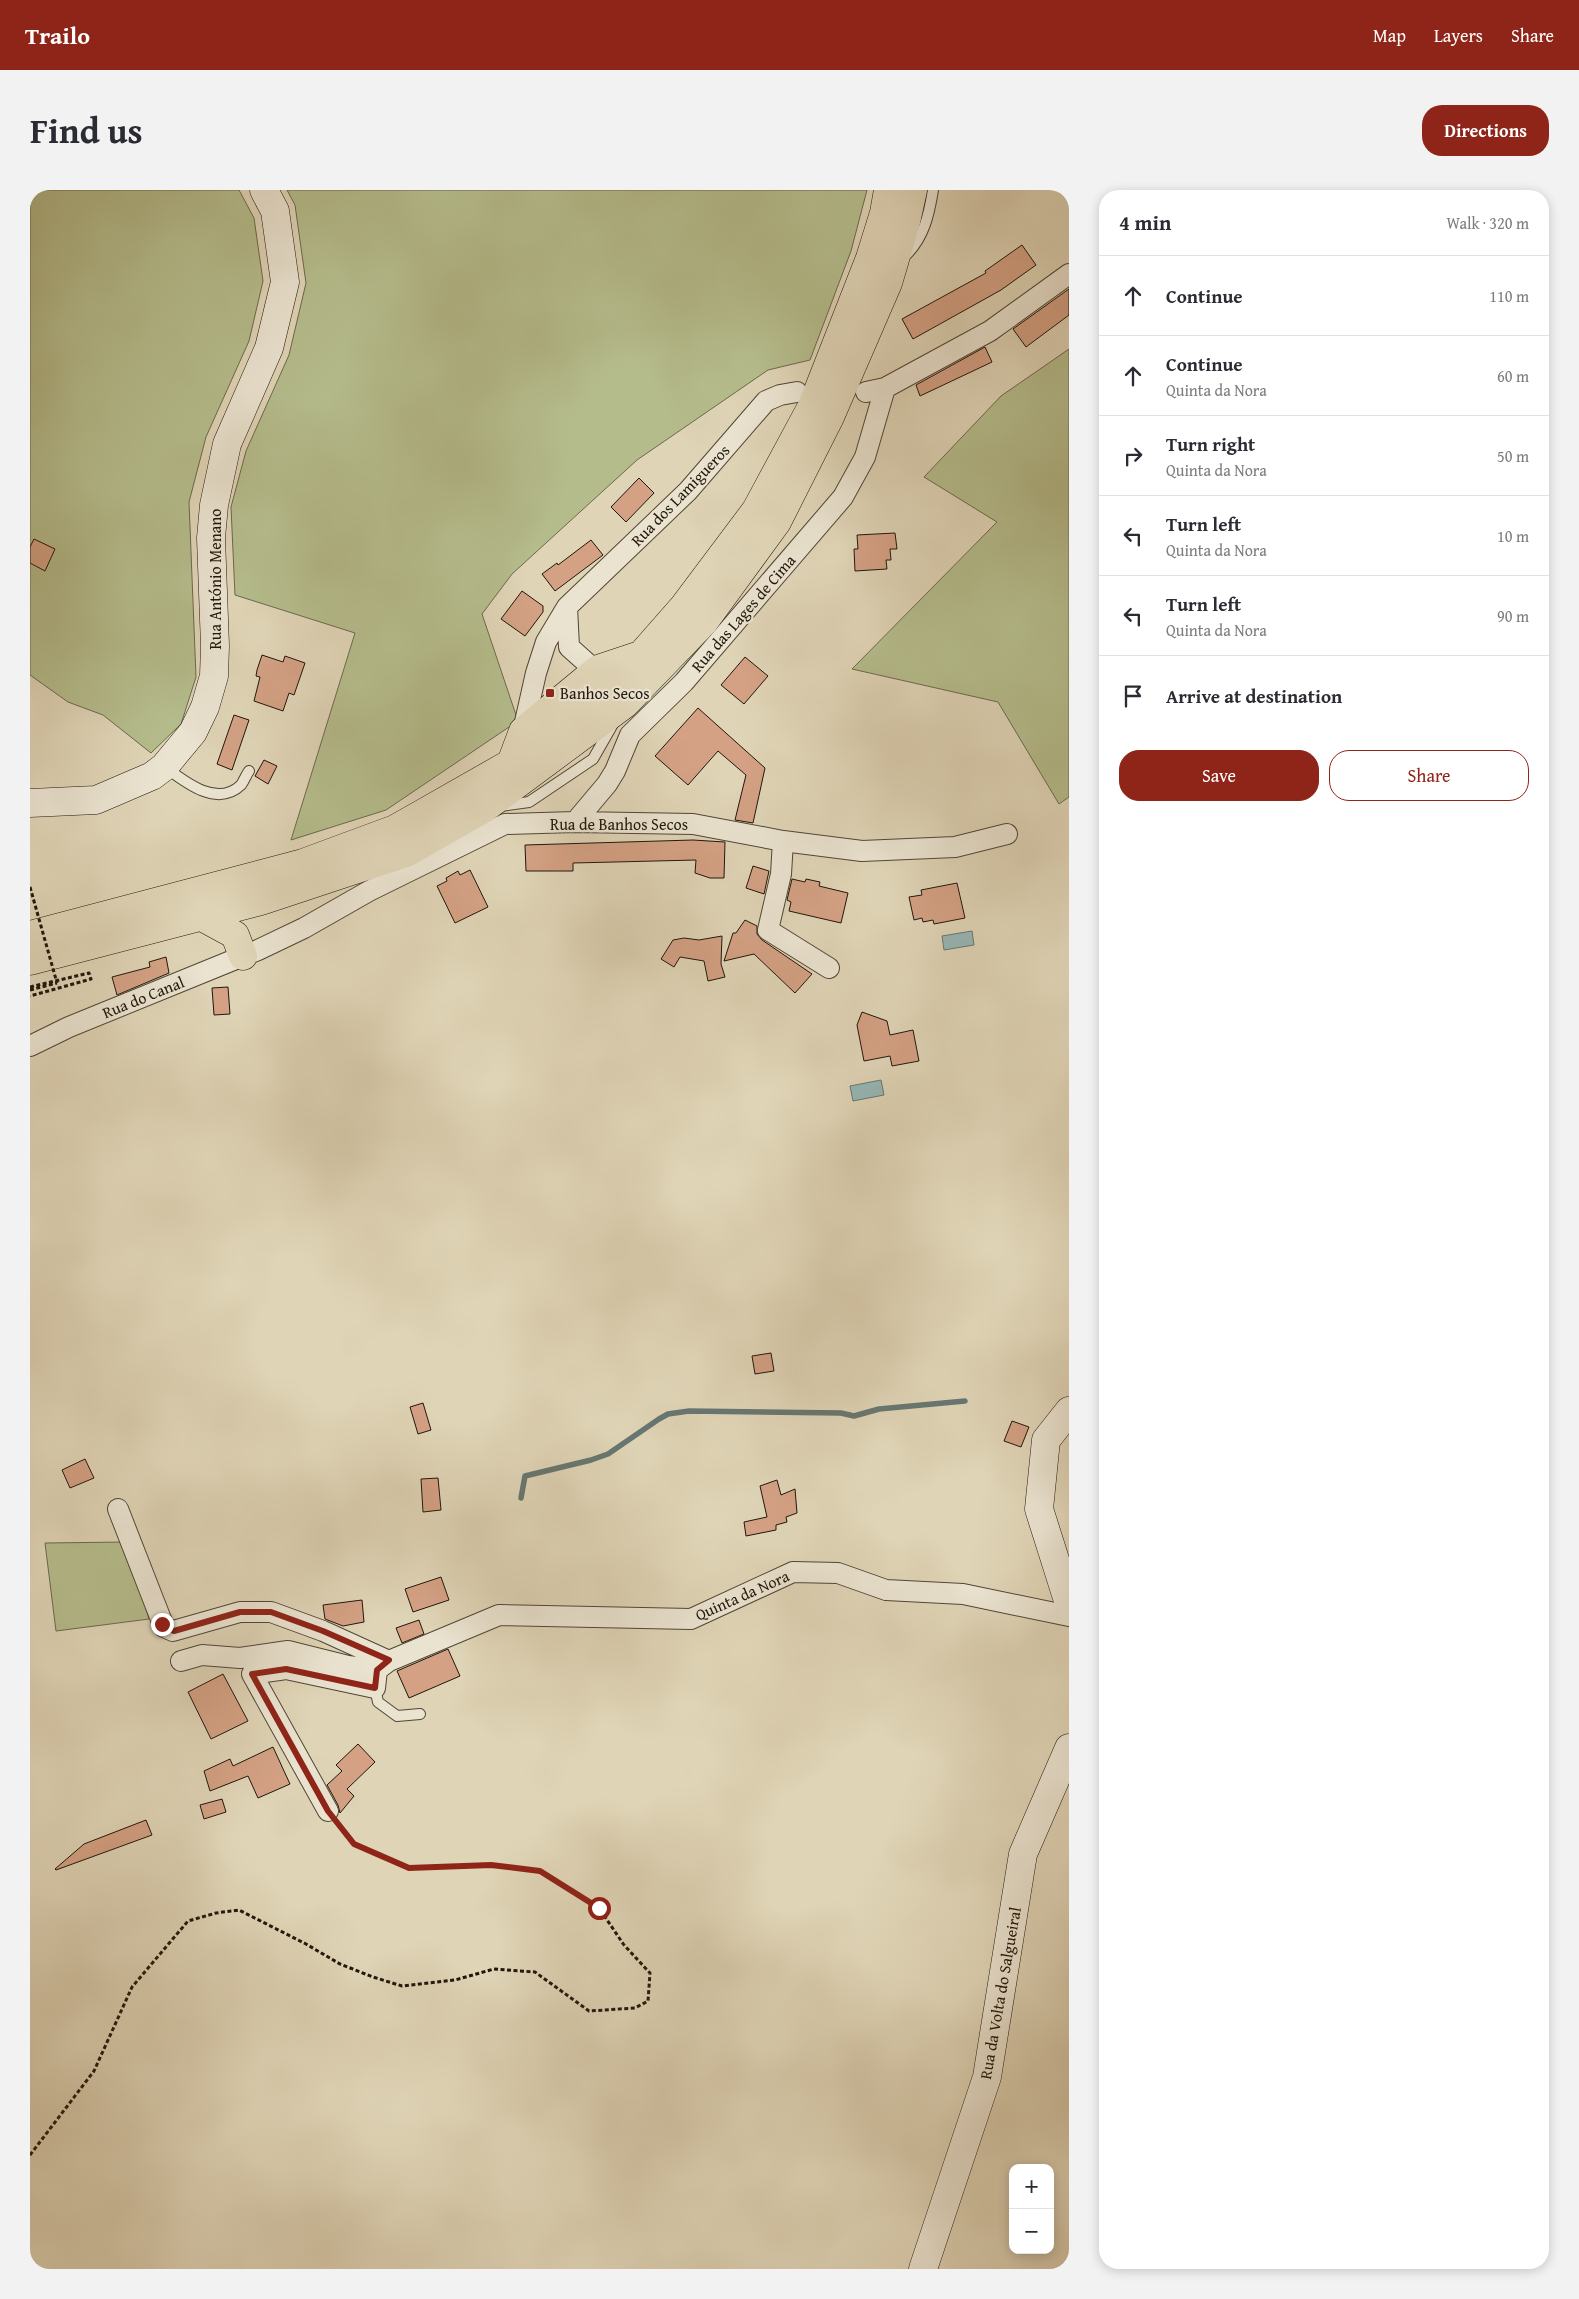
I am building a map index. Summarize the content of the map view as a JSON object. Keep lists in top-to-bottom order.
{
  "streets": {
    "street": [
      "Rua dos Lamigueros",
      "Rua António Menano",
      "Rua das Lages de Cima",
      "Rua de Banhos Secos",
      "Rua do Canal",
      "Quinta da Nora",
      "Rua da Volta do Salgueiral"
    ]
  },
  "crossings": [
    ["Rua das Lages de Cima", "Rua de Banhos Secos"],
    ["Rua de Banhos Secos", "Rua do Canal"]
  ],
  "places": {
    "transit": ["Banhos Secos"]
  },
  "page": {
    "header": "Trailo",
    "nav": ["Map", "Layers", "Share"],
    "title": "Find us",
    "buttons": [
      "Directions",
      ["Save", "Share"]
    ],
    "heading": ["4 min", "Walk · 320 m"],
    "list": [
      ["Continue", "110 m"],
      ["Continue", "Quinta da Nora", "60 m"],
      ["Turn right", "Quinta da Nora", "50 m"],
      ["Turn left", "Quinta da Nora", "10 m"],
      ["Turn left", "Quinta da Nora", "90 m"],
      "Arrive at destination"
    ],
    "map_buttons": ["+", "−"]
  }
}
